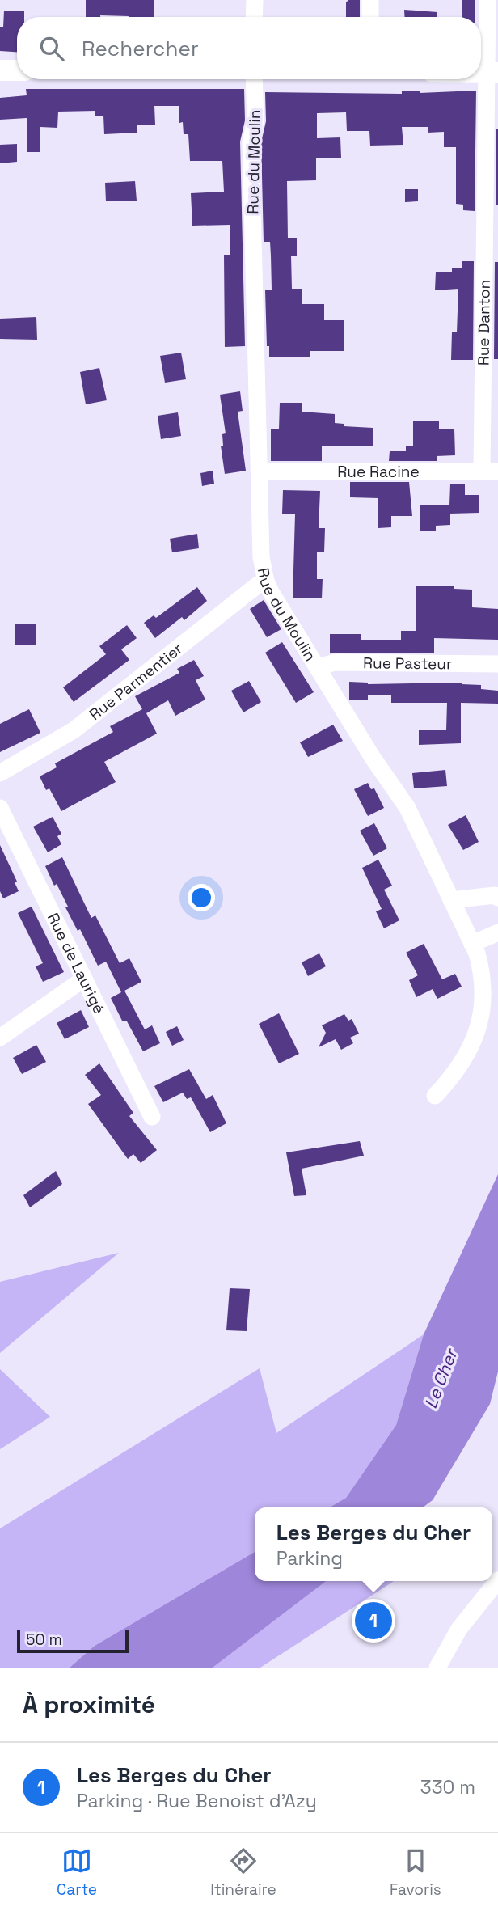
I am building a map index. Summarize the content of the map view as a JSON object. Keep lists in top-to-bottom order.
{
  "streets": {
    "street": [
      "Rue du Moulin",
      "Rue Danton",
      "Rue Racine",
      "Rue Pasteur",
      "Rue Parmentier",
      "Rue de Laurigé"
    ]
  },
  "crossings": [
    ["Rue du Moulin", "Rue Racine"],
    ["Rue du Moulin", "Rue Pasteur"],
    ["Rue du Moulin", "Rue Parmentier"],
    ["Rue Danton", "Rue Racine"]
  ],
  "water": ["Le Cher"],
  "scale_bar": "50 m",
  "page": {
    "search": "Rechercher",
    "popup": ["Les Berges du Cher", "Parking"],
    "pins": "1",
    "scale": "50 m",
    "heading": "À proximité",
    "list": [
      {
        "mark": "1",
        "name": "Les Berges du Cher",
        "note": "Parking · Rue Benoist d'Azy",
        "value": "330 m"
      }
    ],
    "nav": ["Carte", "Itinéraire", "Favoris"]
  }
}
